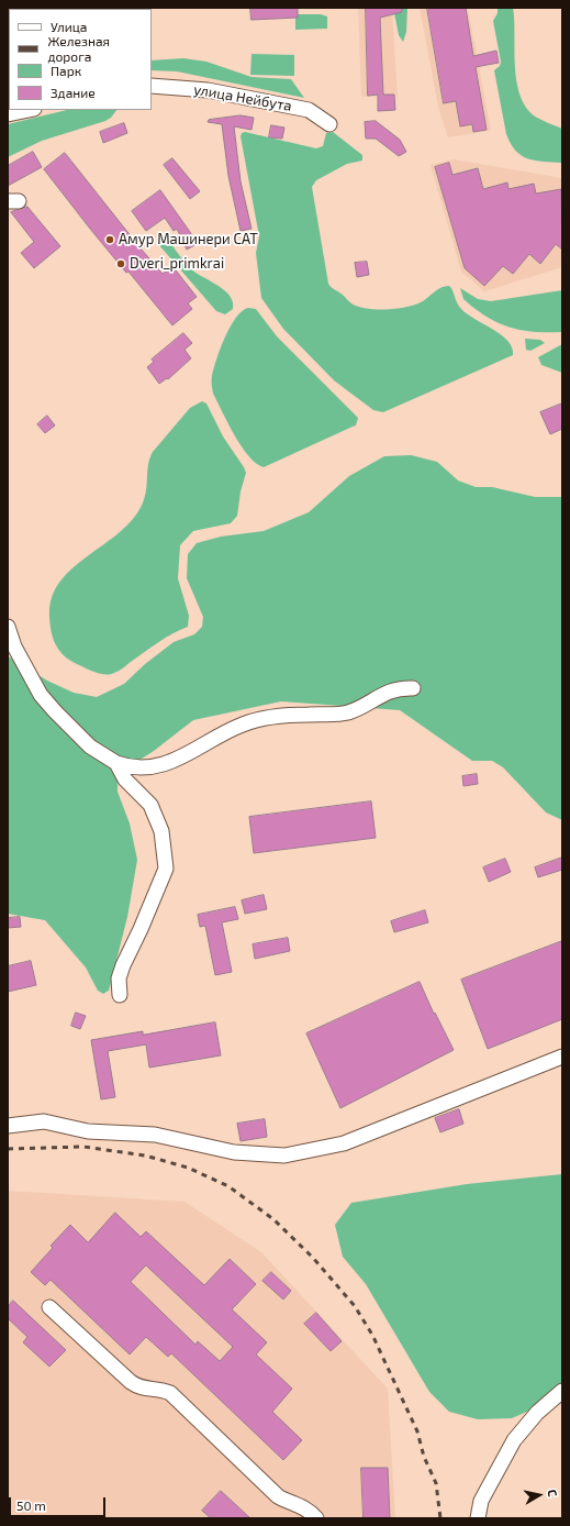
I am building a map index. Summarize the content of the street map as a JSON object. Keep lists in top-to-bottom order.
{
  "streets": {
    "street": ["улица Нейбута"]
  },
  "places": ["Амур Машинери CAT", "Dveri_primkrai"],
  "legend": [
    "Улица",
    "Железная дорога",
    "Парк",
    "Здание"
  ],
  "scale_bar": "50 m",
  "north": "right"
}
